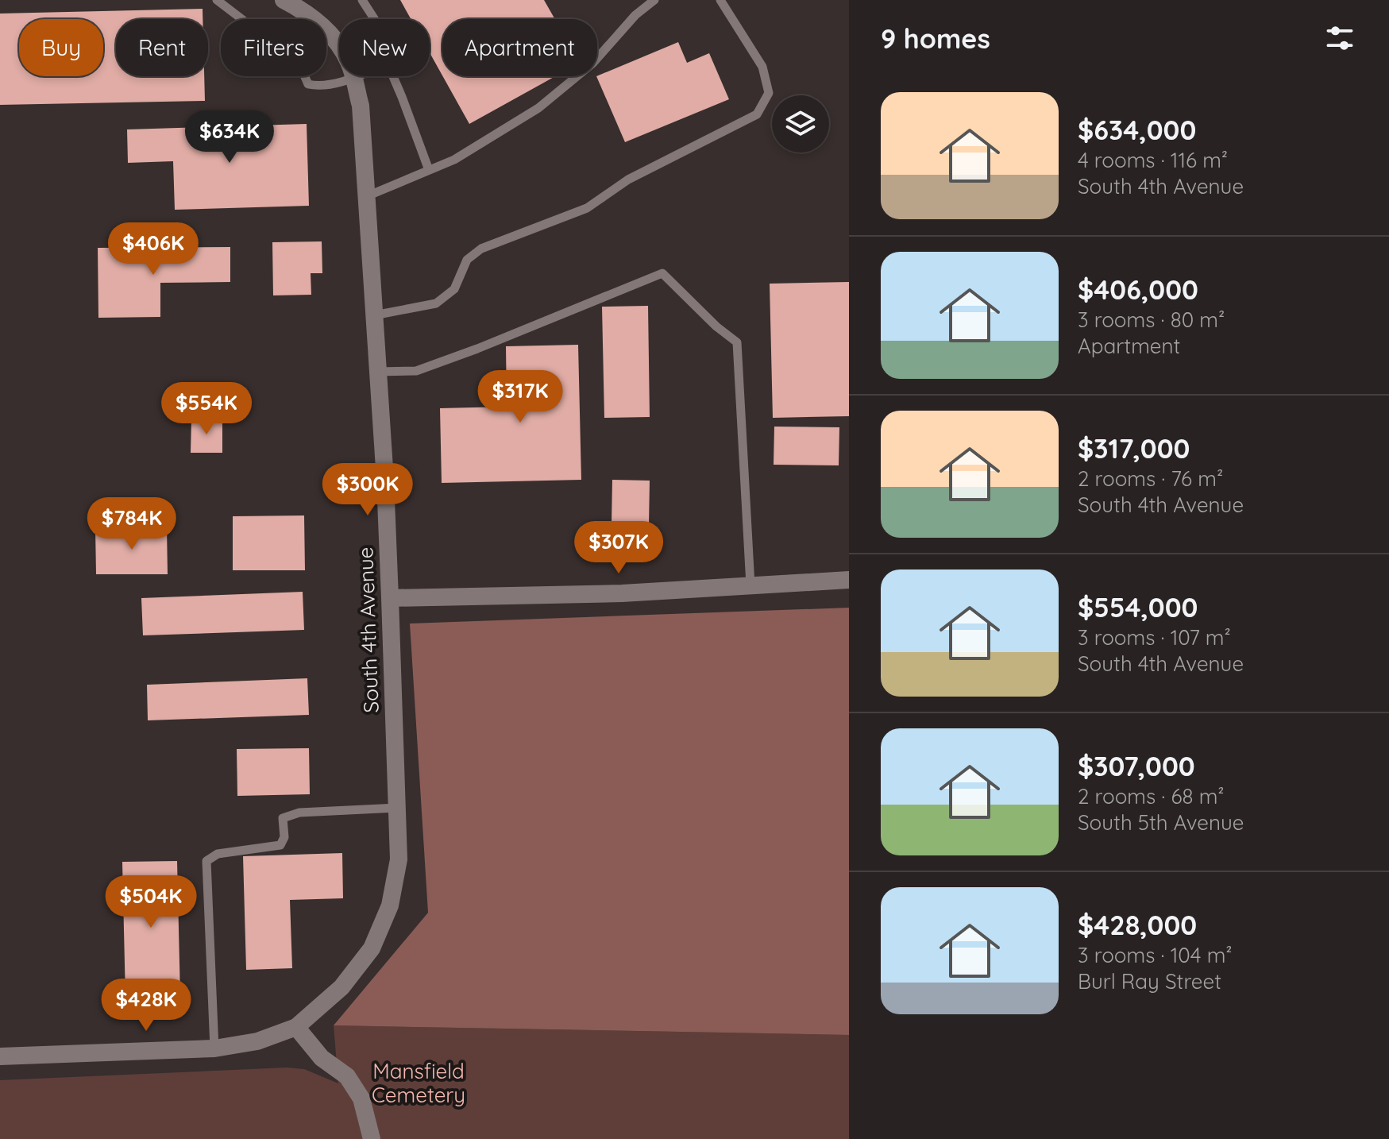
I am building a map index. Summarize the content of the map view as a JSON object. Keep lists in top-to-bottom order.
{
  "streets": {
    "street": ["South 4th Avenue"]
  },
  "parks": ["Mansfield Cemetery"],
  "page": {
    "heading": "9 homes",
    "chip": [
      "Buy",
      "Rent",
      "Filters",
      "New",
      "Apartment"
    ],
    "list": [
      {
        "name": "$634,000",
        "note": "4 rooms · 116 m² · South 4th Avenue"
      },
      {
        "name": "$406,000",
        "note": "3 rooms · 80 m² · Apartment"
      },
      {
        "name": "$317,000",
        "note": "2 rooms · 76 m² · South 4th Avenue"
      },
      {
        "name": "$554,000",
        "note": "3 rooms · 107 m² · South 4th Avenue"
      },
      {
        "name": "$307,000",
        "note": "2 rooms · 68 m² · South 5th Avenue"
      },
      {
        "name": "$428,000",
        "note": "3 rooms · 104 m² · Burl Ray Street"
      }
    ],
    "price": [
      "$634K",
      "$406K",
      "$317K",
      "$554K",
      "$300K",
      "$784K",
      "$307K",
      "$504K",
      "$428K"
    ]
  }
}
